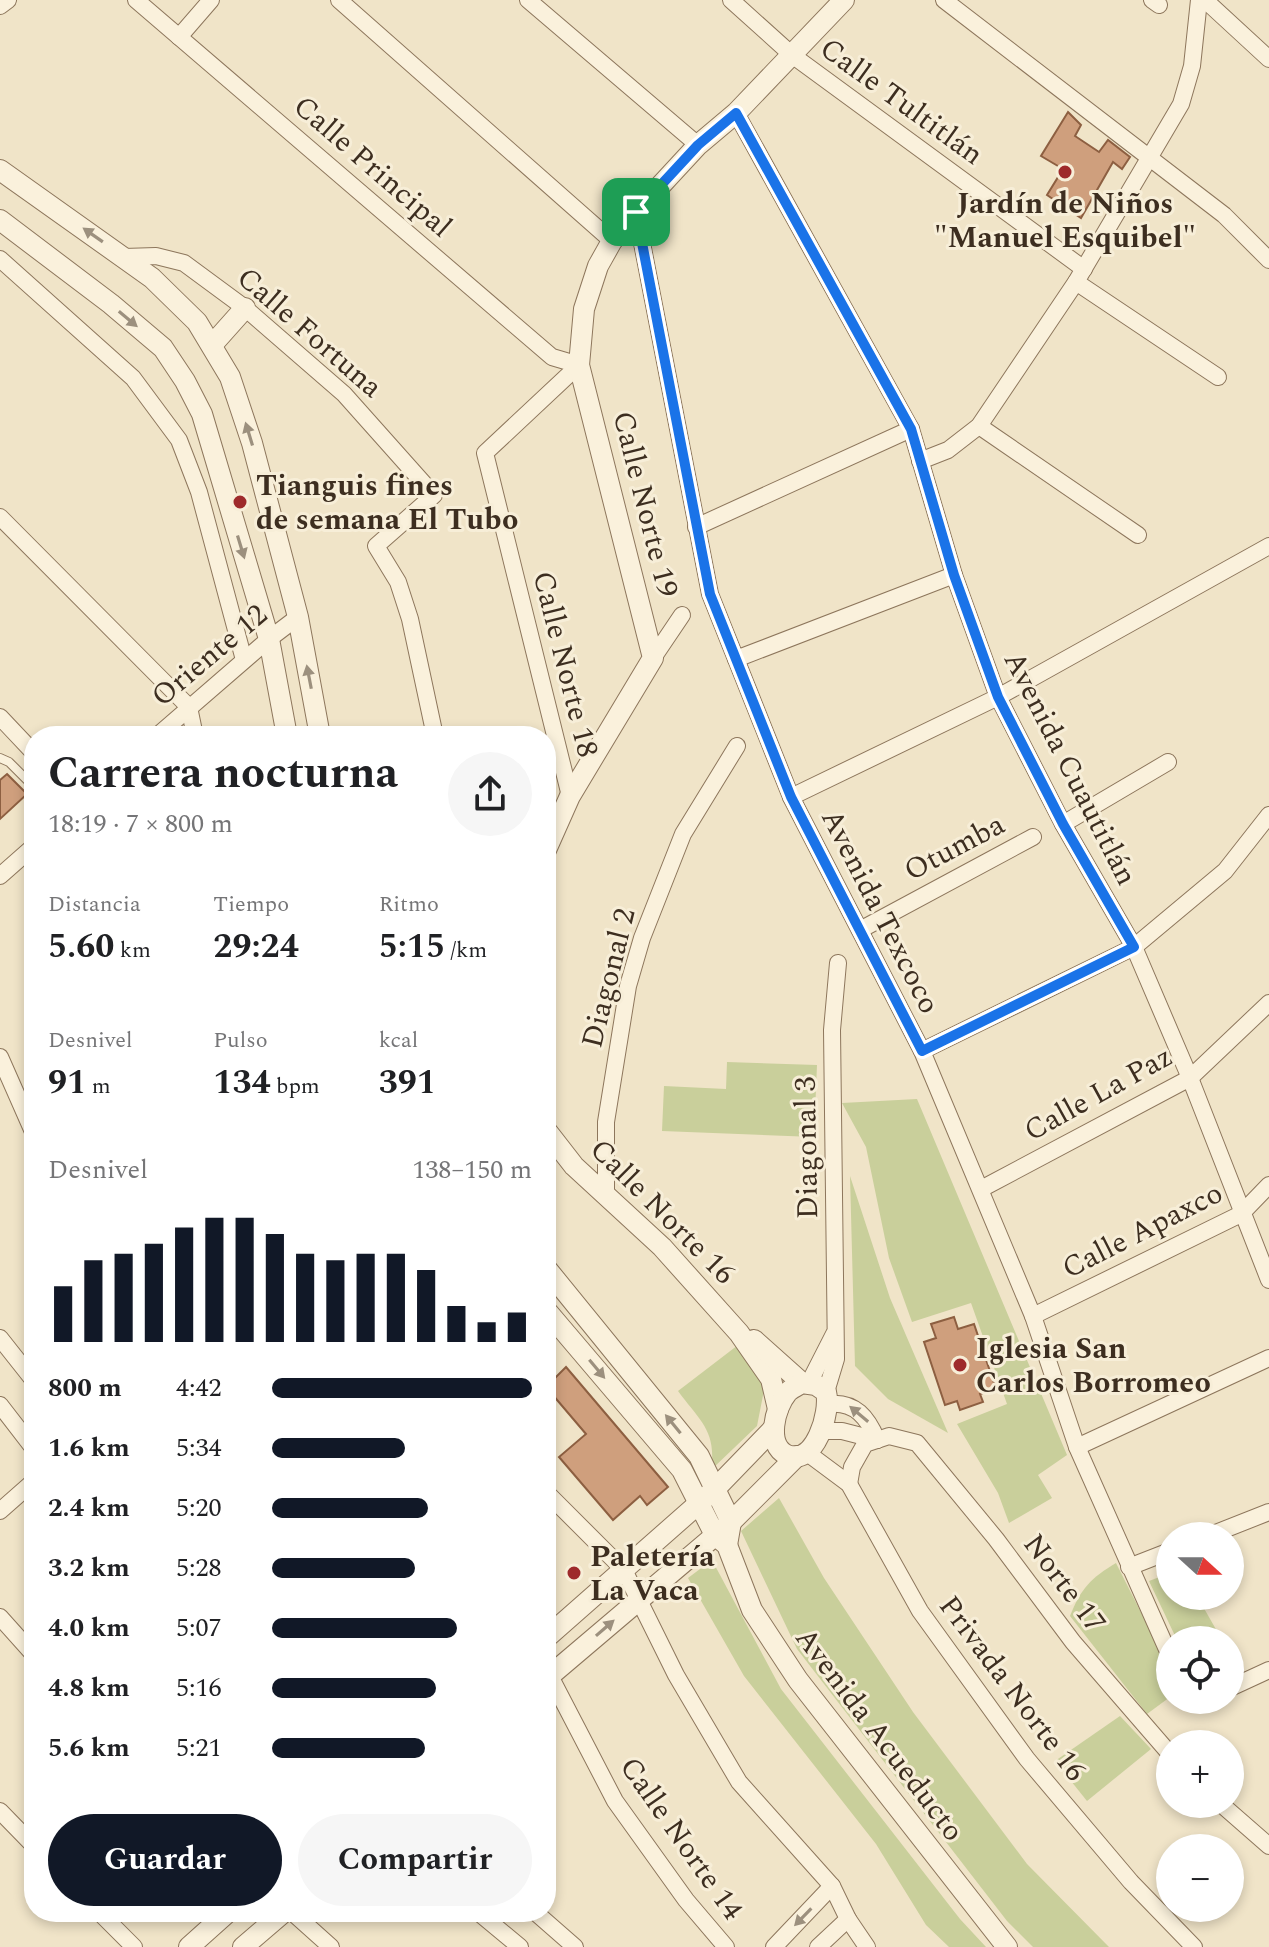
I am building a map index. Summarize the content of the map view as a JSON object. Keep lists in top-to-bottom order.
{
  "streets": {
    "street": [
      "Calle Tultitlán",
      "Calle Principal",
      "Calle Fortuna",
      "Calle Norte 19",
      "Oriente 12",
      "Calle Norte 18",
      "Avenida Cuautitlán",
      "Otumba",
      "Avenida Texcoco",
      "Diagonal 2",
      "Calle La Paz",
      "Diagonal 3",
      "Calle Norte 16",
      "Calle Apaxco",
      "Norte 17",
      "Privada Norte 16",
      "Avenida Acueducto",
      "Calle Norte 14"
    ]
  },
  "crossings": [
    ["Calle Tultitlán", "Calle Norte 19"],
    ["Calle Principal", "Calle Norte 19"],
    ["Calle Principal", "Calle Norte 18"],
    ["Calle Norte 19", "Calle Norte 18"],
    ["Calle Norte 19", "Avenida Cuautitlán"],
    ["Calle Norte 19", "Avenida Texcoco"],
    ["Avenida Cuautitlán", "Calle La Paz"],
    ["Avenida Cuautitlán", "Calle Apaxco"],
    ["Otumba", "Avenida Texcoco"],
    ["Avenida Texcoco", "Calle La Paz"],
    ["Avenida Texcoco", "Calle Apaxco"],
    ["Diagonal 2", "Calle Norte 16"],
    ["Diagonal 3", "Calle Norte 16"]
  ],
  "places": [
    "Jardín de Niños \"Manuel Esquibel\"",
    "Tianguis fines de semana El Tubo",
    "Iglesia San Carlos Borromeo",
    "Paletería La Vaca"
  ],
  "north": "right",
  "page": {
    "heading": ["Carrera nocturna", "18:19 · 7 × 800 m"],
    "stats": [
      ["Distancia", "5.60 km"],
      ["Tiempo", "29:24"],
      ["Ritmo", "5:15 /km"],
      ["Desnivel", "91 m"],
      ["Pulso", "134 bpm"],
      ["kcal", "391"]
    ],
    "chart": ["Desnivel", "138–150 m"],
    "list": [
      {
        "name": "800 m",
        "note": "4:42"
      },
      {
        "name": "1.6 km",
        "note": "5:34"
      },
      {
        "name": "2.4 km",
        "note": "5:20"
      },
      {
        "name": "3.2 km",
        "note": "5:28"
      },
      {
        "name": "4.0 km",
        "note": "5:07"
      },
      {
        "name": "4.8 km",
        "note": "5:16"
      },
      {
        "name": "5.6 km",
        "note": "5:21"
      }
    ],
    "map_buttons": ["+", "−"],
    "buttons": ["Guardar", "Compartir"]
  }
}
